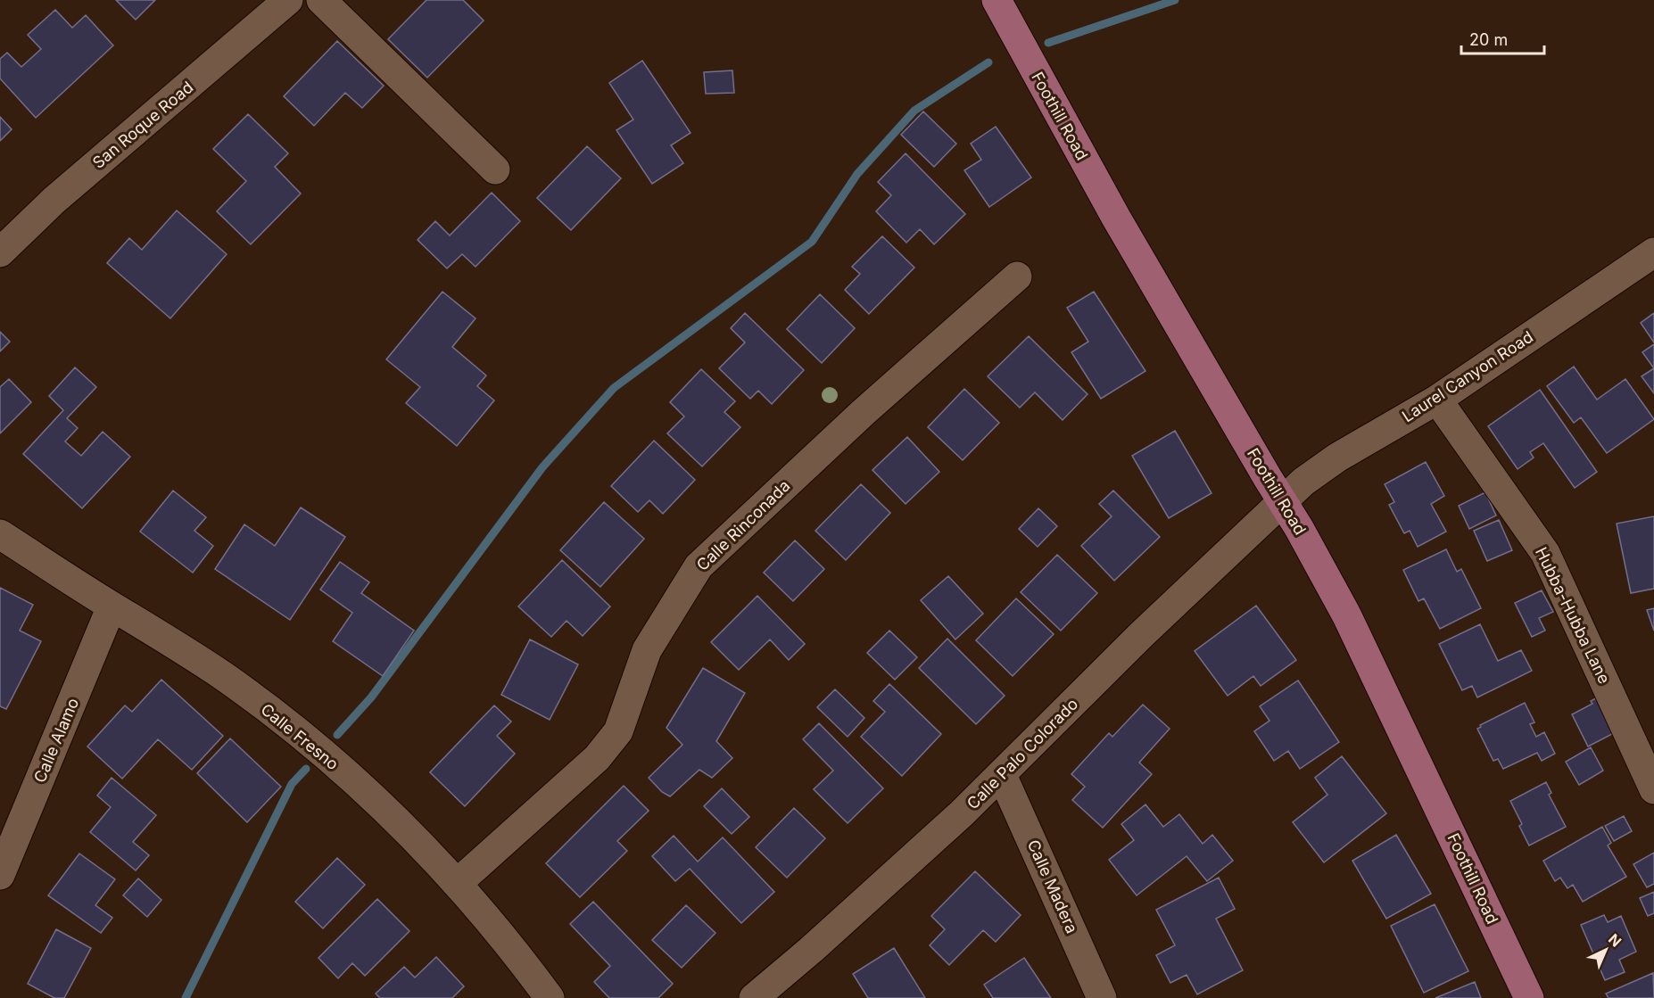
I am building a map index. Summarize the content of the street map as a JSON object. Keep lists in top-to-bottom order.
{
  "streets": {
    "main road": ["Foothill Road"],
    "street": [
      "San Roque Road",
      "Laurel Canyon Road",
      "Calle Rinconada",
      "Hubba-Hubba Lane",
      "Calle Fresno",
      "Calle Alamo",
      "Calle Palo Colorado",
      "Calle Madera"
    ]
  },
  "crossings": [
    ["Foothill Road", "Laurel Canyon Road"],
    ["Foothill Road", "Calle Palo Colorado"],
    ["Laurel Canyon Road", "Hubba-Hubba Lane"],
    ["Laurel Canyon Road", "Calle Palo Colorado"],
    ["Calle Rinconada", "Calle Fresno"],
    ["Calle Fresno", "Calle Alamo"],
    ["Calle Palo Colorado", "Calle Madera"]
  ],
  "scale_bar": "20 m",
  "north": "top right"
}
